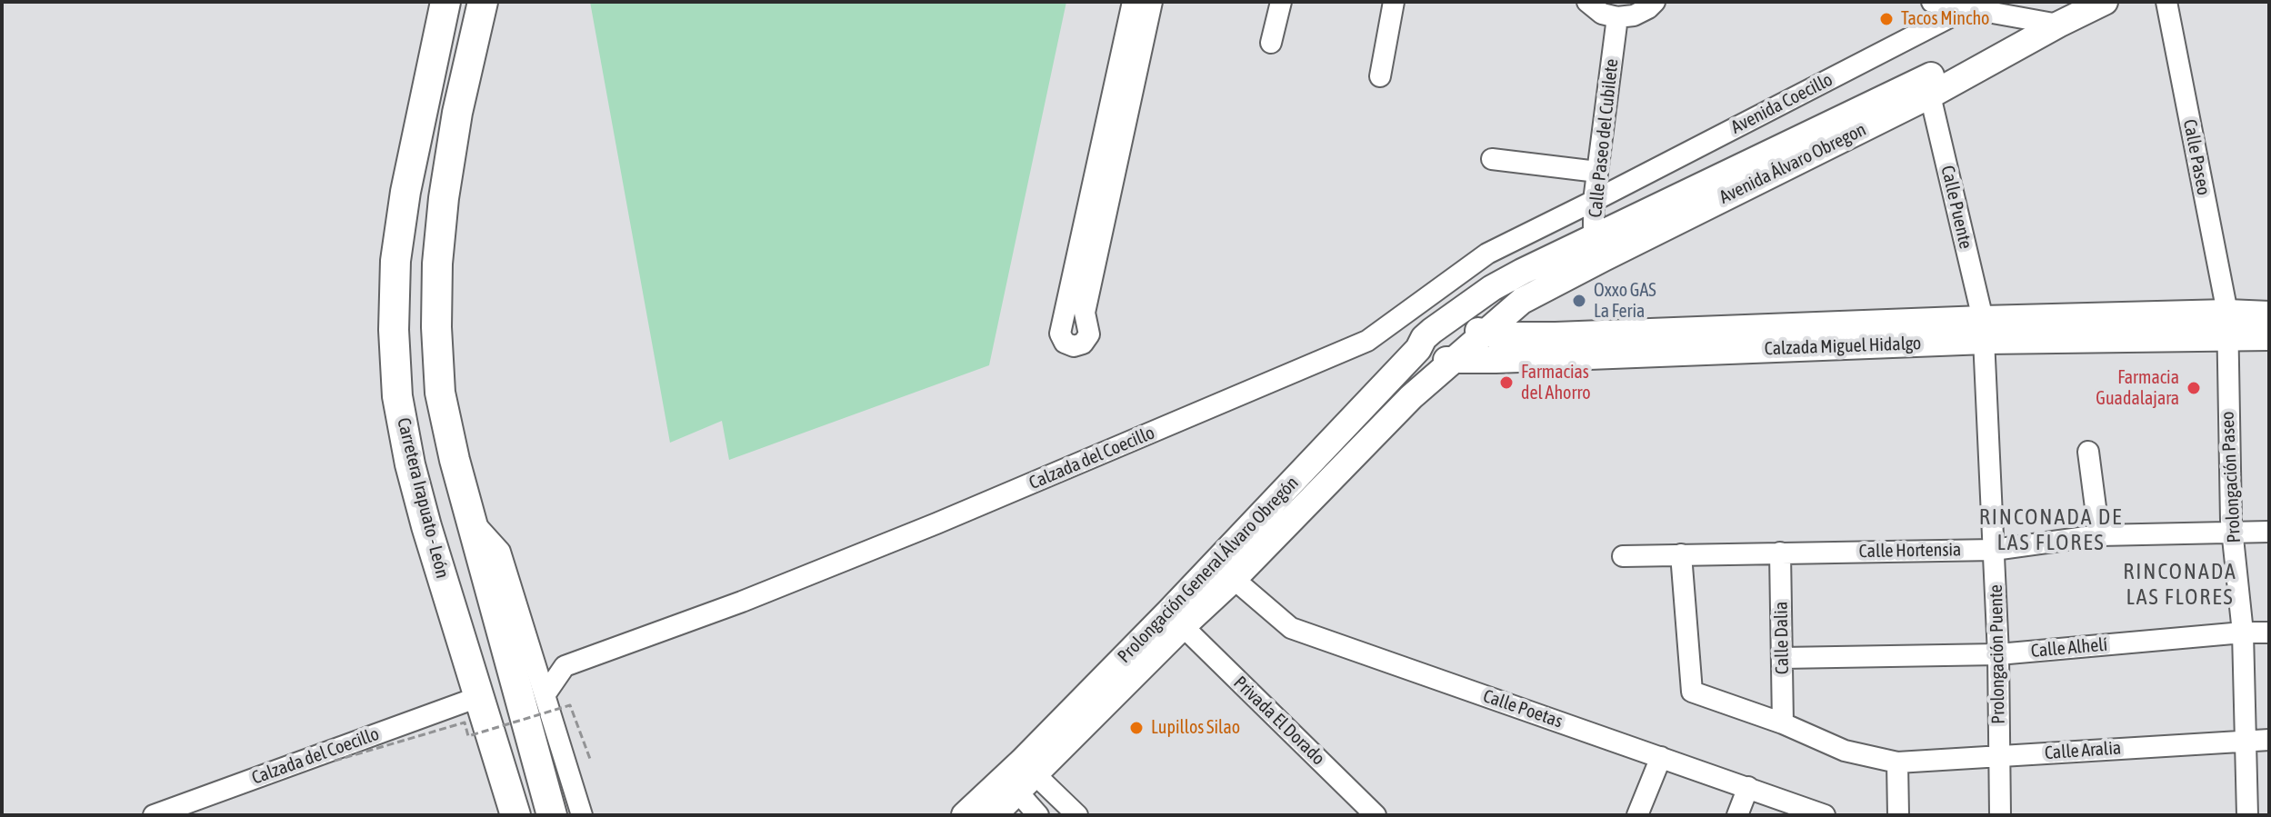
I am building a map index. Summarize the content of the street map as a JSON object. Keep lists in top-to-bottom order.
{
  "streets": {
    "highway": ["Carretera Irapuato - León"],
    "main road": ["Avenida Álvaro Obregon", "Calzada Miguel Hidalgo", "Prolongación General Álvaro Obregón"],
    "street": [
      "Avenida Coecillo",
      "Calle Paseo del Cubilete",
      "Calle Paseo",
      "Calle Puente",
      "Calzada del Coecillo",
      "Prolongación Paseo",
      "Calle Hortensia",
      "Calle Dalia",
      "Calle Alhelí",
      "Prolongación Puente",
      "Calle Poetas",
      "Privada El Dorado",
      "Calle Aralia"
    ]
  },
  "crossings": [
    ["Avenida Coecillo", "Calle Paseo del Cubilete"],
    ["Avenida Coecillo", "Calzada del Coecillo"],
    ["Calle Paseo del Cubilete", "Avenida Álvaro Obregon"],
    ["Calle Paseo del Cubilete", "Calzada del Coecillo"],
    ["Calle Paseo", "Calzada Miguel Hidalgo"],
    ["Calle Paseo", "Prolongación Paseo"],
    ["Avenida Álvaro Obregon", "Calle Puente"],
    ["Avenida Álvaro Obregon", "Calzada Miguel Hidalgo"],
    ["Avenida Álvaro Obregon", "Prolongación General Álvaro Obregón"],
    ["Calle Puente", "Calzada Miguel Hidalgo"],
    ["Calle Puente", "Prolongación Puente"],
    ["Calzada Miguel Hidalgo", "Prolongación Paseo"],
    ["Calzada Miguel Hidalgo", "Prolongación General Álvaro Obregón"],
    ["Calzada Miguel Hidalgo", "Prolongación Puente"],
    ["Calzada del Coecillo", "Carretera Irapuato - León"],
    ["Prolongación Paseo", "Calle Hortensia"],
    ["Prolongación Paseo", "Calle Alhelí"],
    ["Prolongación Paseo", "Calle Aralia"],
    ["Calle Hortensia", "Calle Dalia"],
    ["Calle Hortensia", "Prolongación Puente"],
    ["Calle Hortensia", "Calle Aralia"],
    ["Prolongación General Álvaro Obregón", "Calle Poetas"],
    ["Prolongación General Álvaro Obregón", "Privada El Dorado"],
    ["Calle Dalia", "Calle Alhelí"],
    ["Calle Dalia", "Calle Aralia"],
    ["Calle Alhelí", "Prolongación Puente"],
    ["Prolongación Puente", "Calle Aralia"]
  ],
  "districts": ["RINCONADA DE LAS FLORES", "RINCONADA LAS FLORES"],
  "places": [
    "Tacos Mincho",
    "Oxxo GAS La Feria",
    "Farmacias del Ahorro",
    "Farmacia Guadalajara",
    "Lupillos Silao"
  ]
}
